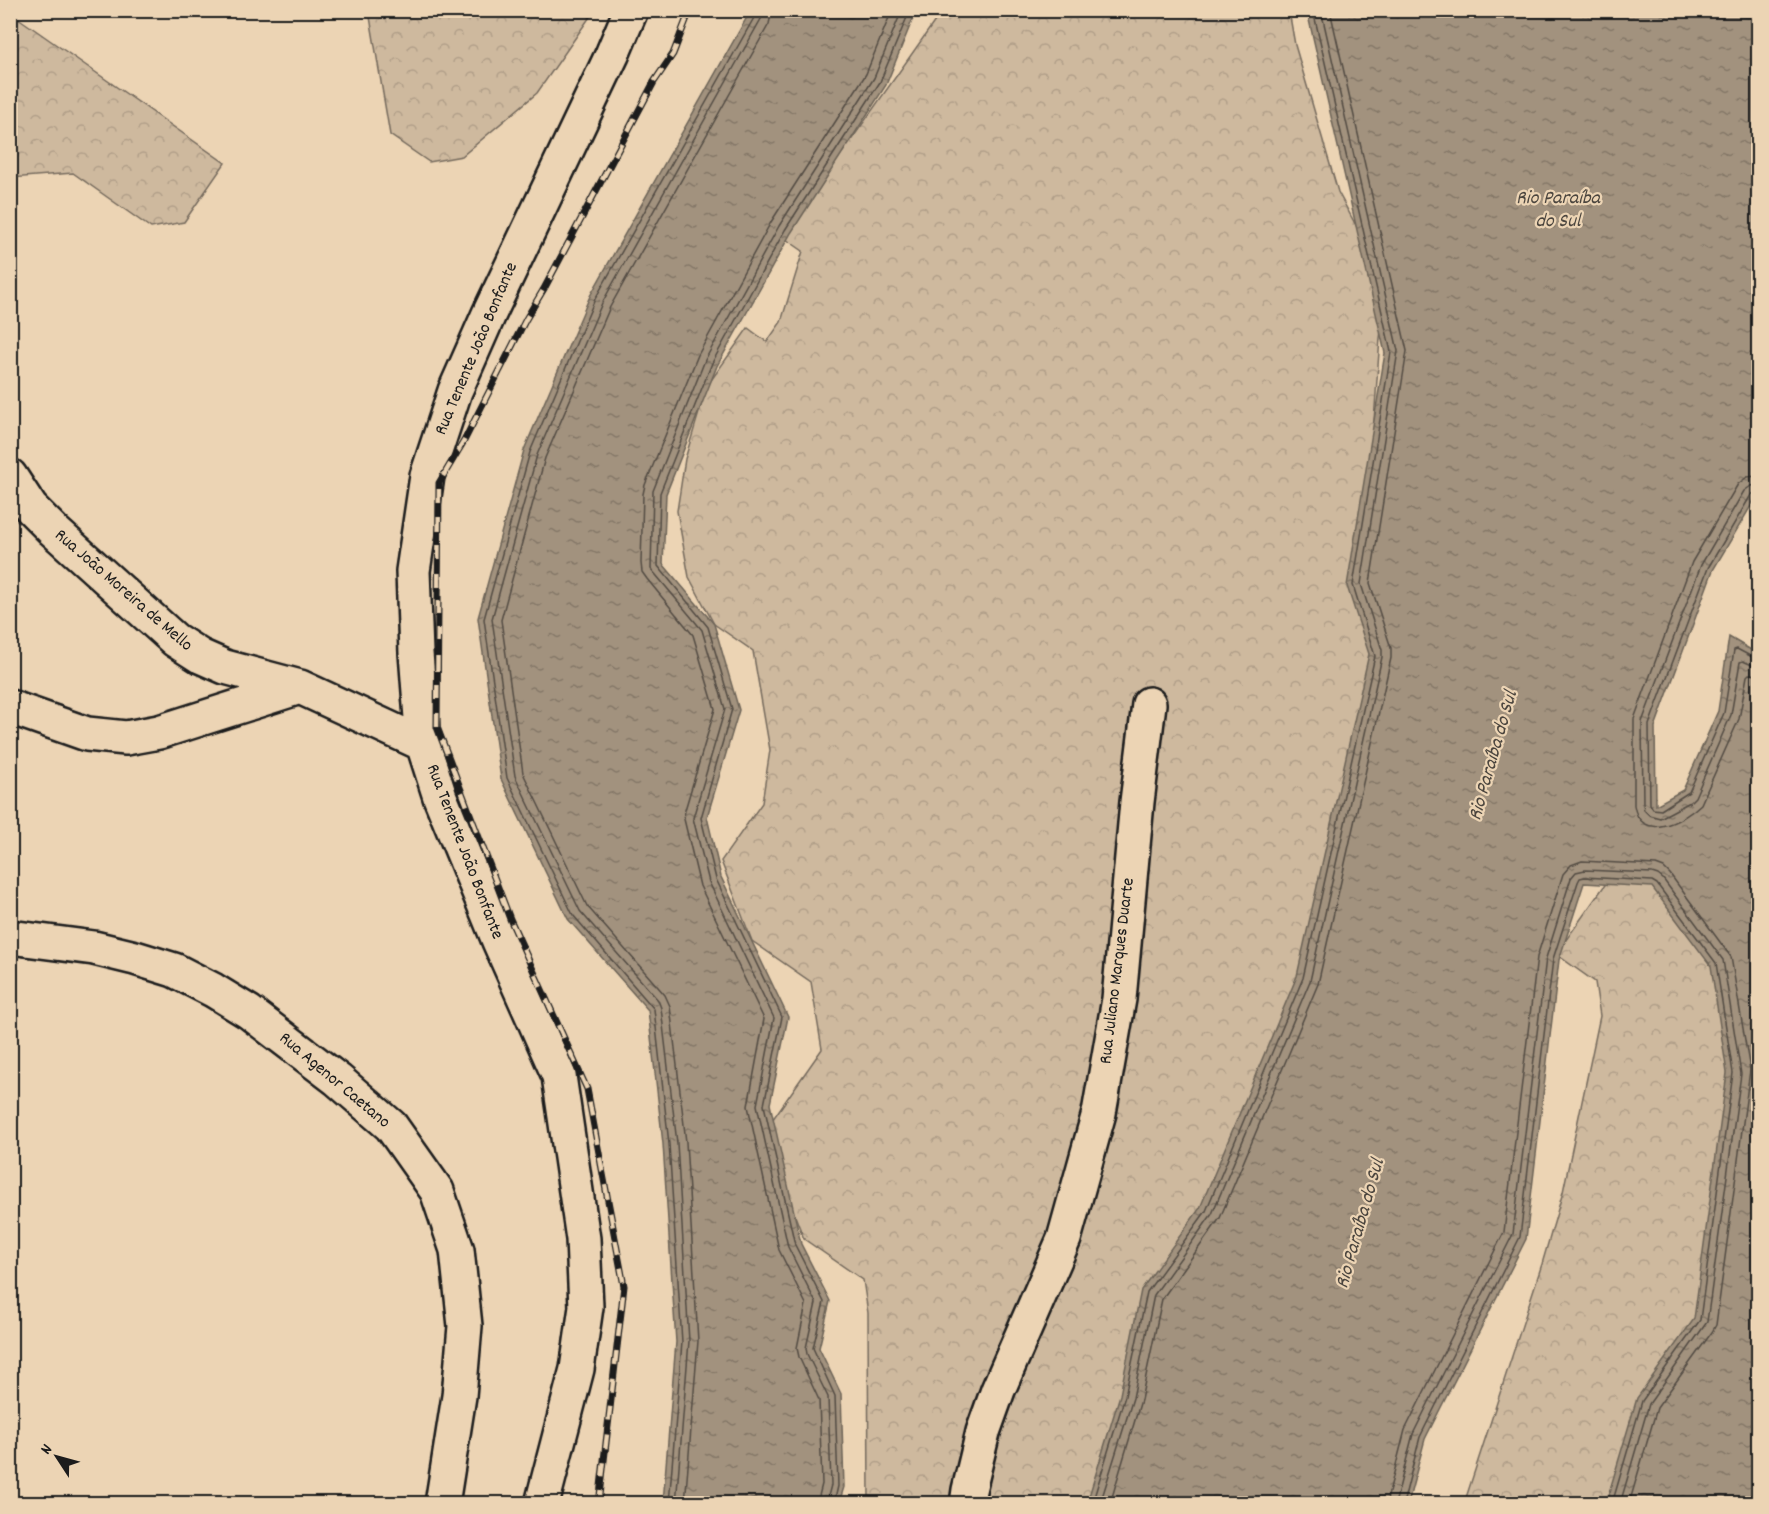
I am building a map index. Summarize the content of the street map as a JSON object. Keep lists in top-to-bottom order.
{
  "streets": {
    "street": [
      "Rua Tenente João Bonfante",
      "Rua João Moreira de Mello",
      "Rua Juliano Marques Duarte",
      "Rua Agenor Caetano"
    ]
  },
  "crossings": [
    ["Rua Tenente João Bonfante", "Rua João Moreira de Mello"]
  ],
  "water": ["Rio Paraíba do Sul"],
  "north": "top left"
}
